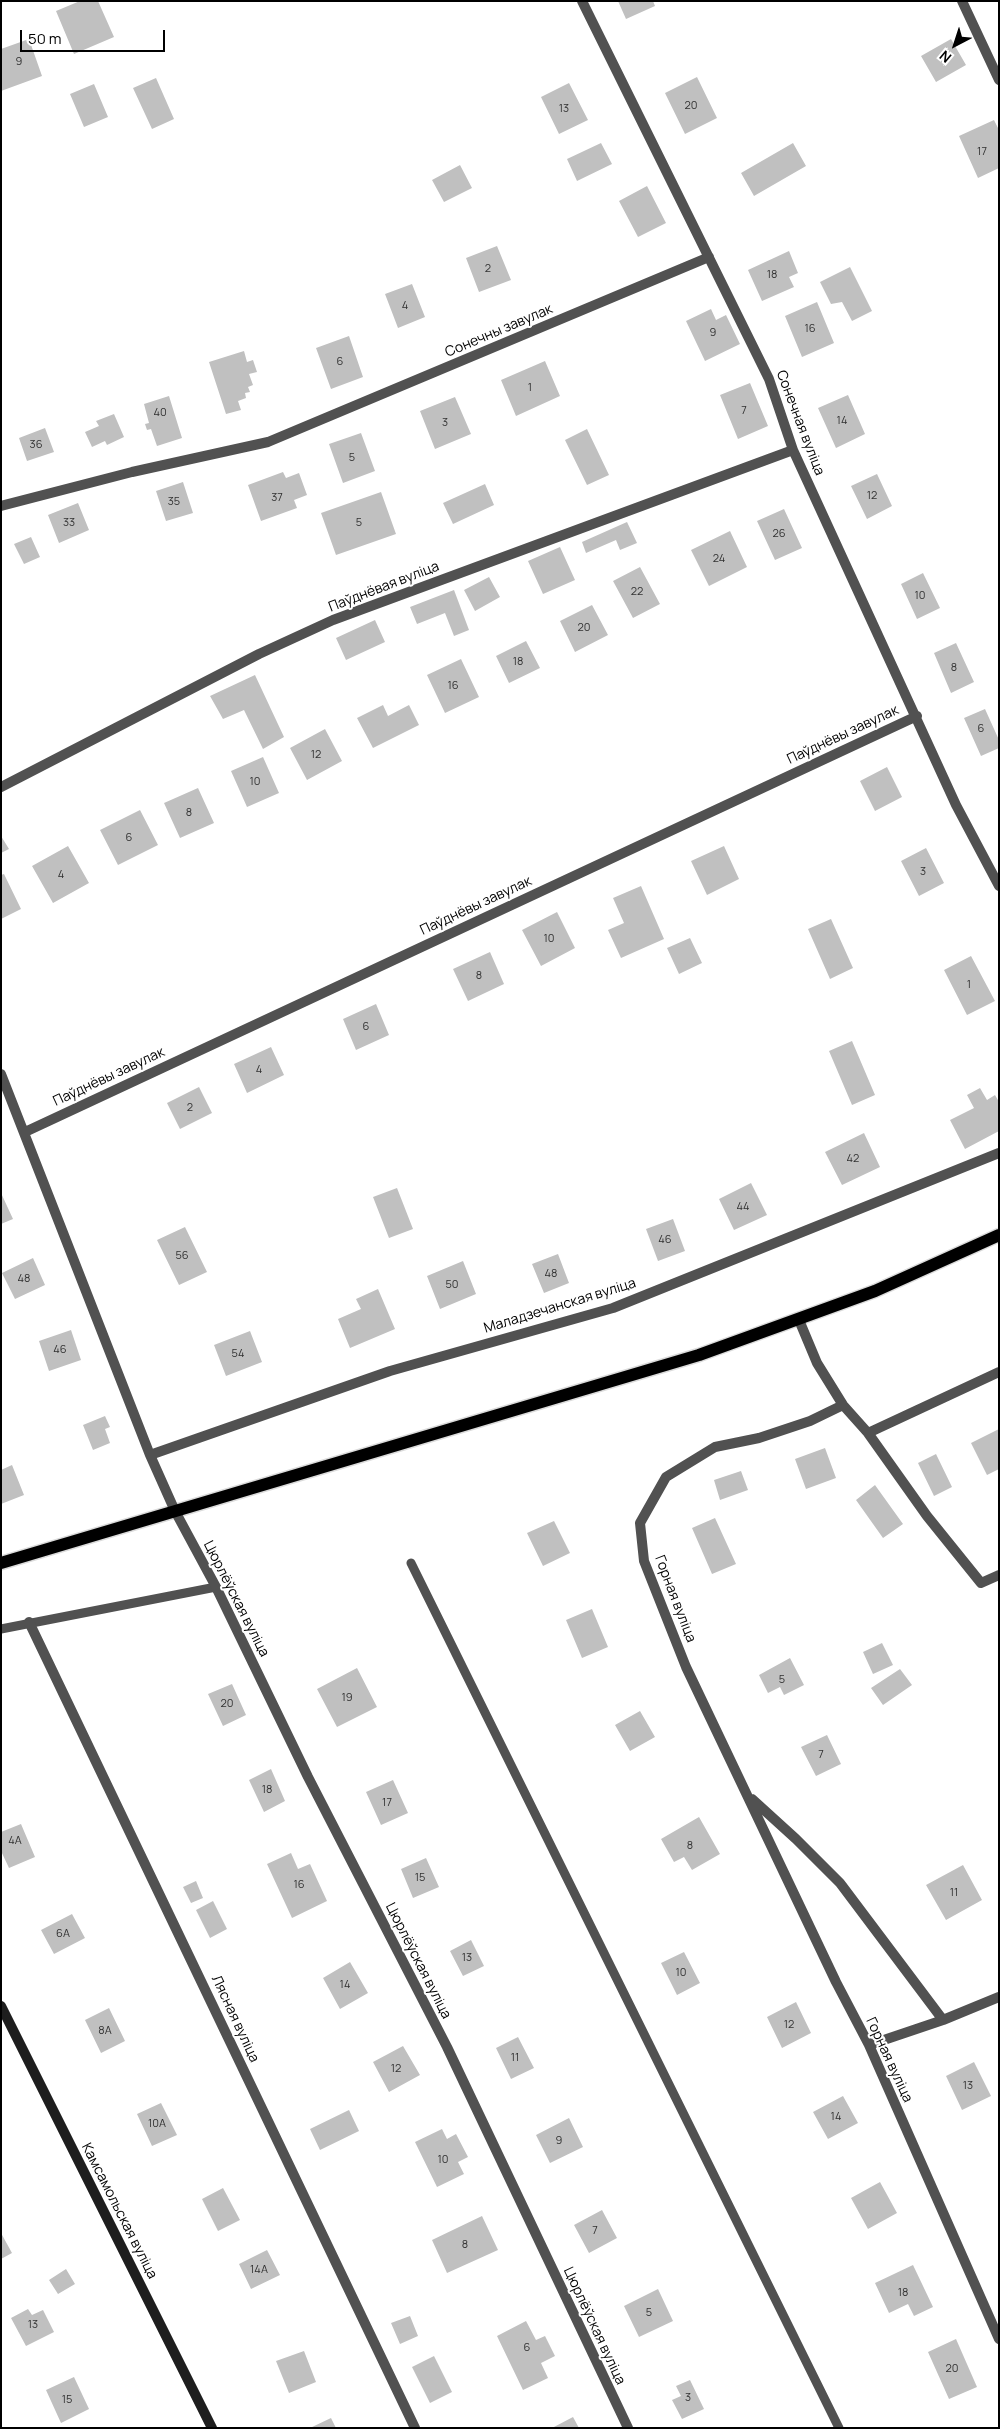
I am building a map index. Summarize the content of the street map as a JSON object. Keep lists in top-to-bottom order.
{
  "streets": {
    "street": [
      "Сонечны завулак",
      "Сонечная вуліца",
      "Паўднёвая вуліца",
      "Паўднёвы завулак",
      "Маладзечанская вуліца",
      "Цюрлёўская вуліца",
      "Горная вуліца",
      "Лясная вуліца",
      "Камсамольская вуліца"
    ]
  },
  "crossings": [
    ["Сонечны завулак", "Сонечная вуліца"],
    ["Сонечная вуліца", "Паўднёвая вуліца"],
    ["Сонечная вуліца", "Паўднёвы завулак"],
    ["Паўднёвы завулак", "Цюрлёўская вуліца"],
    ["Маладзечанская вуліца", "Цюрлёўская вуліца"]
  ],
  "house_numbers": [
    "9",
    "20",
    "13",
    "17",
    "2",
    "18",
    "4",
    "16",
    "9",
    "6",
    "1",
    "7",
    "40",
    "14",
    "3",
    "36",
    "5",
    "12",
    "37",
    "35",
    "33",
    "5",
    "26",
    "24",
    "22",
    "10",
    "20",
    "18",
    "8",
    "16",
    "6",
    "12",
    "10",
    "8",
    "6",
    "3",
    "4",
    "10",
    "8",
    "1",
    "6",
    "4",
    "2",
    "42",
    "44",
    "46",
    "56",
    "48",
    "48",
    "50",
    "46",
    "54",
    "5",
    "19",
    "20",
    "7",
    "18",
    "17",
    "4А",
    "8",
    "15",
    "16",
    "11",
    "6А",
    "13",
    "10",
    "14",
    "12",
    "8А",
    "11",
    "12",
    "13",
    "14",
    "10А",
    "9",
    "10",
    "7",
    "8",
    "14А",
    "18",
    "5",
    "13",
    "6",
    "20",
    "3",
    "15"
  ],
  "scale_bar": "50 m",
  "north": "bottom left"
}
